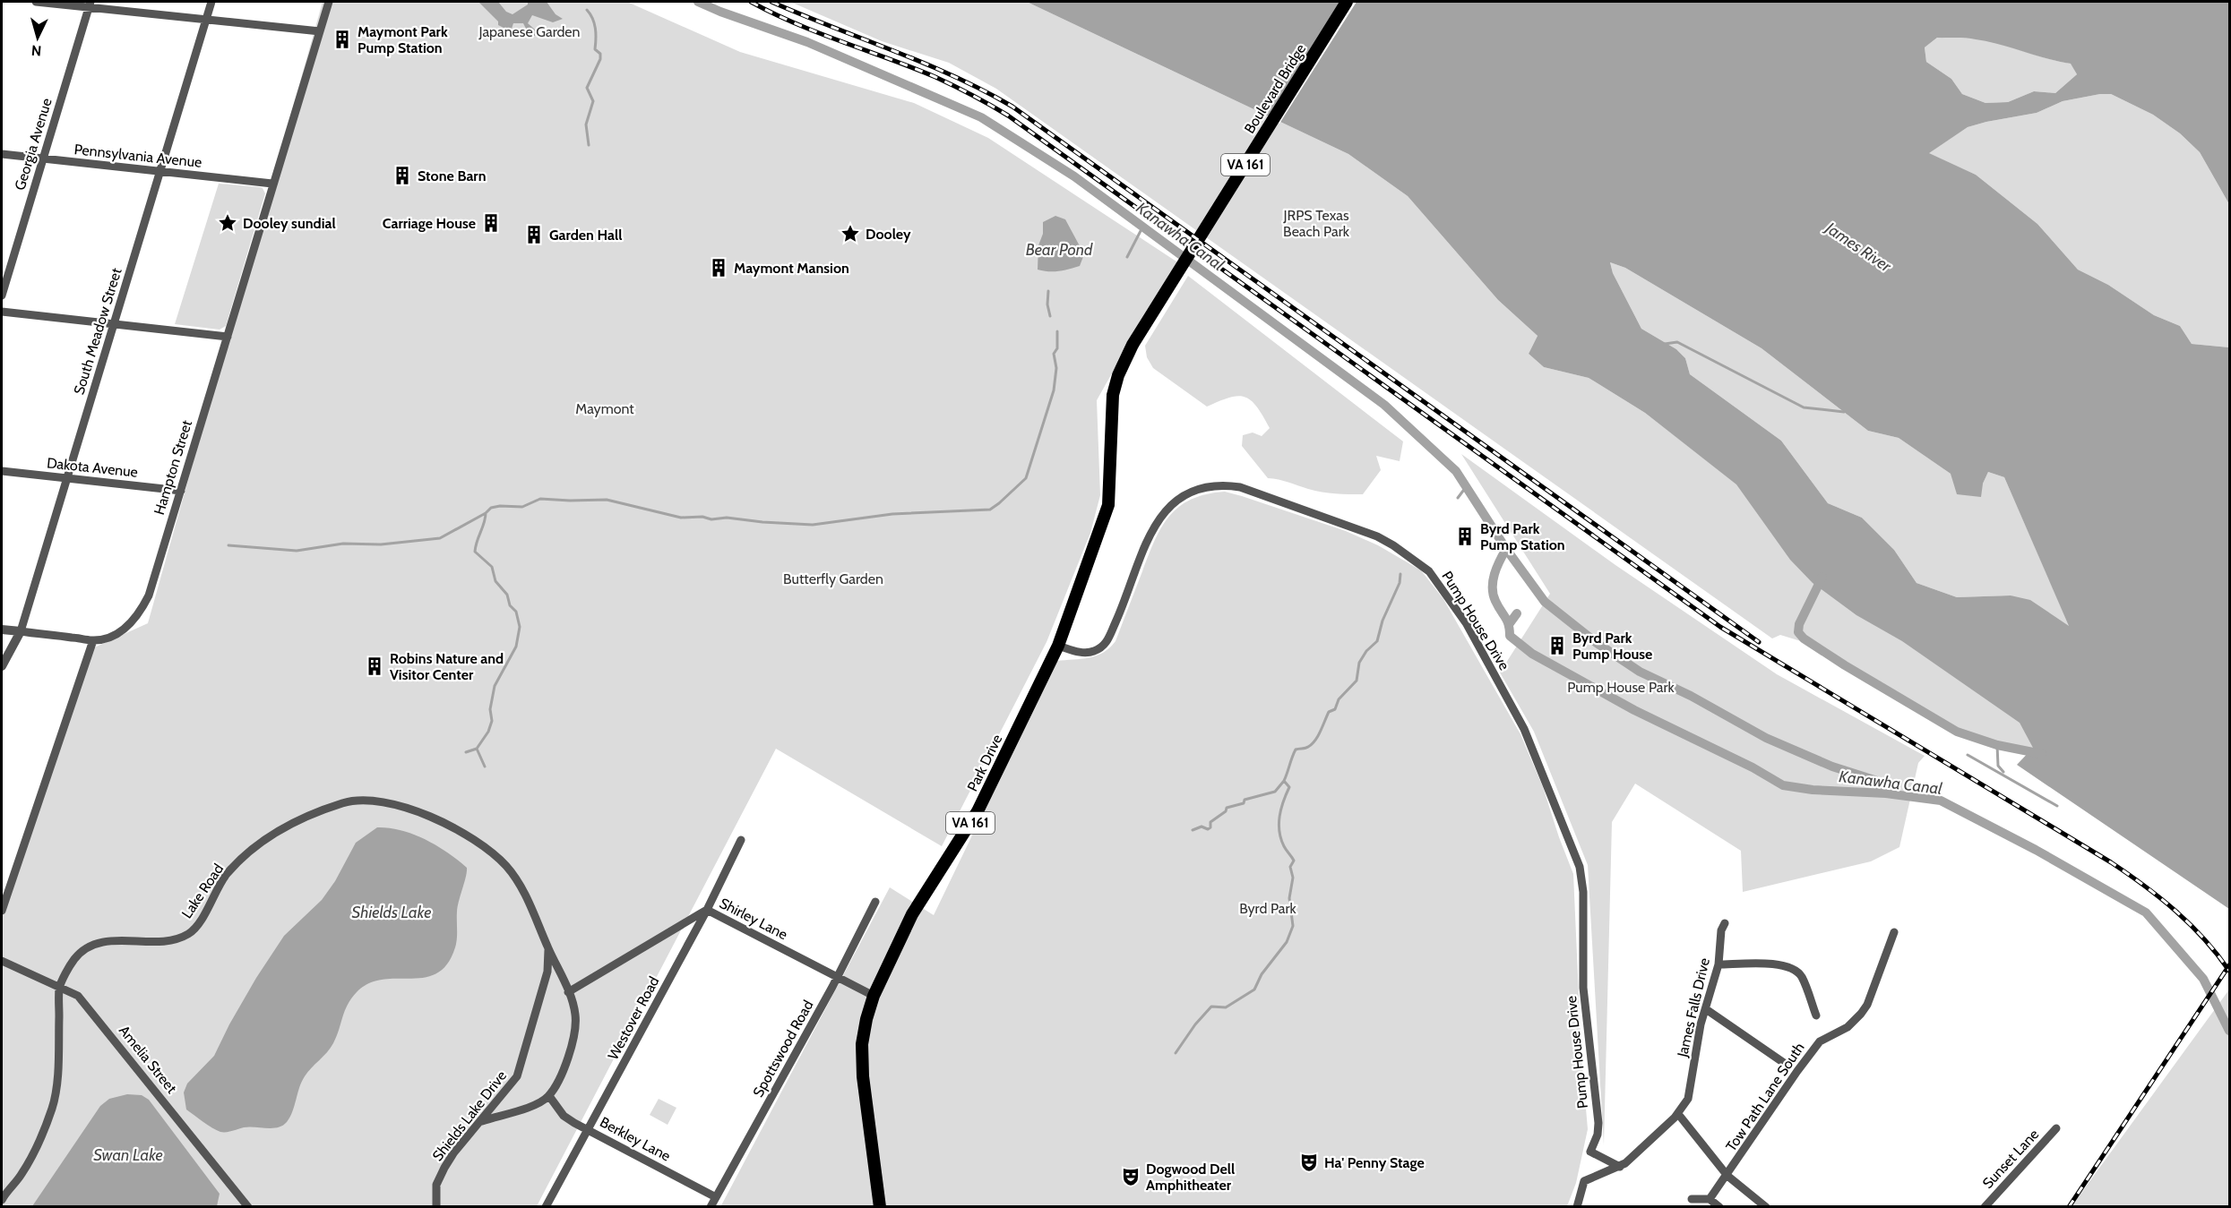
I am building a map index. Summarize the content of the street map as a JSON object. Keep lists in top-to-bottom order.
{
  "streets": {
    "main road": ["Boulevard Bridge", "VA 161", "Park Drive"],
    "street": [
      "Georgia Avenue",
      "Pennsylvania Avenue",
      "South Meadow Street",
      "Dakota Avenue",
      "Hampton Street",
      "Pump House Drive",
      "Lake Road",
      "Shirley Lane",
      "James Falls Drive",
      "Westover Road",
      "Spottswood Road",
      "Amelia Street",
      "Tow Path Lane South",
      "Shields Lake Drive",
      "Berkley Lane",
      "Sunset Lane"
    ]
  },
  "crossings": [
    ["Boulevard Bridge", "Park Drive"],
    ["Georgia Avenue", "Pennsylvania Avenue"],
    ["Pennsylvania Avenue", "South Meadow Street"],
    ["Pennsylvania Avenue", "Hampton Street"],
    ["South Meadow Street", "Dakota Avenue"],
    ["Dakota Avenue", "Hampton Street"],
    ["Pump House Drive", "Park Drive"],
    ["Pump House Drive", "James Falls Drive"],
    ["Park Drive", "Shirley Lane"],
    ["Lake Road", "Shirley Lane"],
    ["Lake Road", "Amelia Street"],
    ["Lake Road", "Shields Lake Drive"],
    ["Lake Road", "Berkley Lane"],
    ["Shirley Lane", "Westover Road"],
    ["Shirley Lane", "Spottswood Road"],
    ["Westover Road", "Berkley Lane"],
    ["Spottswood Road", "Berkley Lane"]
  ],
  "water": [
    "Kanawha Canal",
    "James River",
    "Bear Pond",
    "Shields Lake",
    "Swan Lake"
  ],
  "parks": [
    "Japanese Garden",
    "JRPS Texas Beach Park",
    "Maymont",
    "Butterfly Garden",
    "Pump House Park",
    "Byrd Park"
  ],
  "places": {
    "building": [
      "Maymont Park Pump Station",
      "Stone Barn",
      "Carriage House",
      "Garden Hall",
      "Maymont Mansion",
      "Byrd Park Pump Station",
      "Byrd Park Pump House",
      "Robins Nature and Visitor Center"
    ],
    "place": ["Dooley sundial", "Dooley"],
    "theatre": ["Ha' Penny Stage", "Dogwood Dell Amphitheater"]
  },
  "north": "bottom"
}
